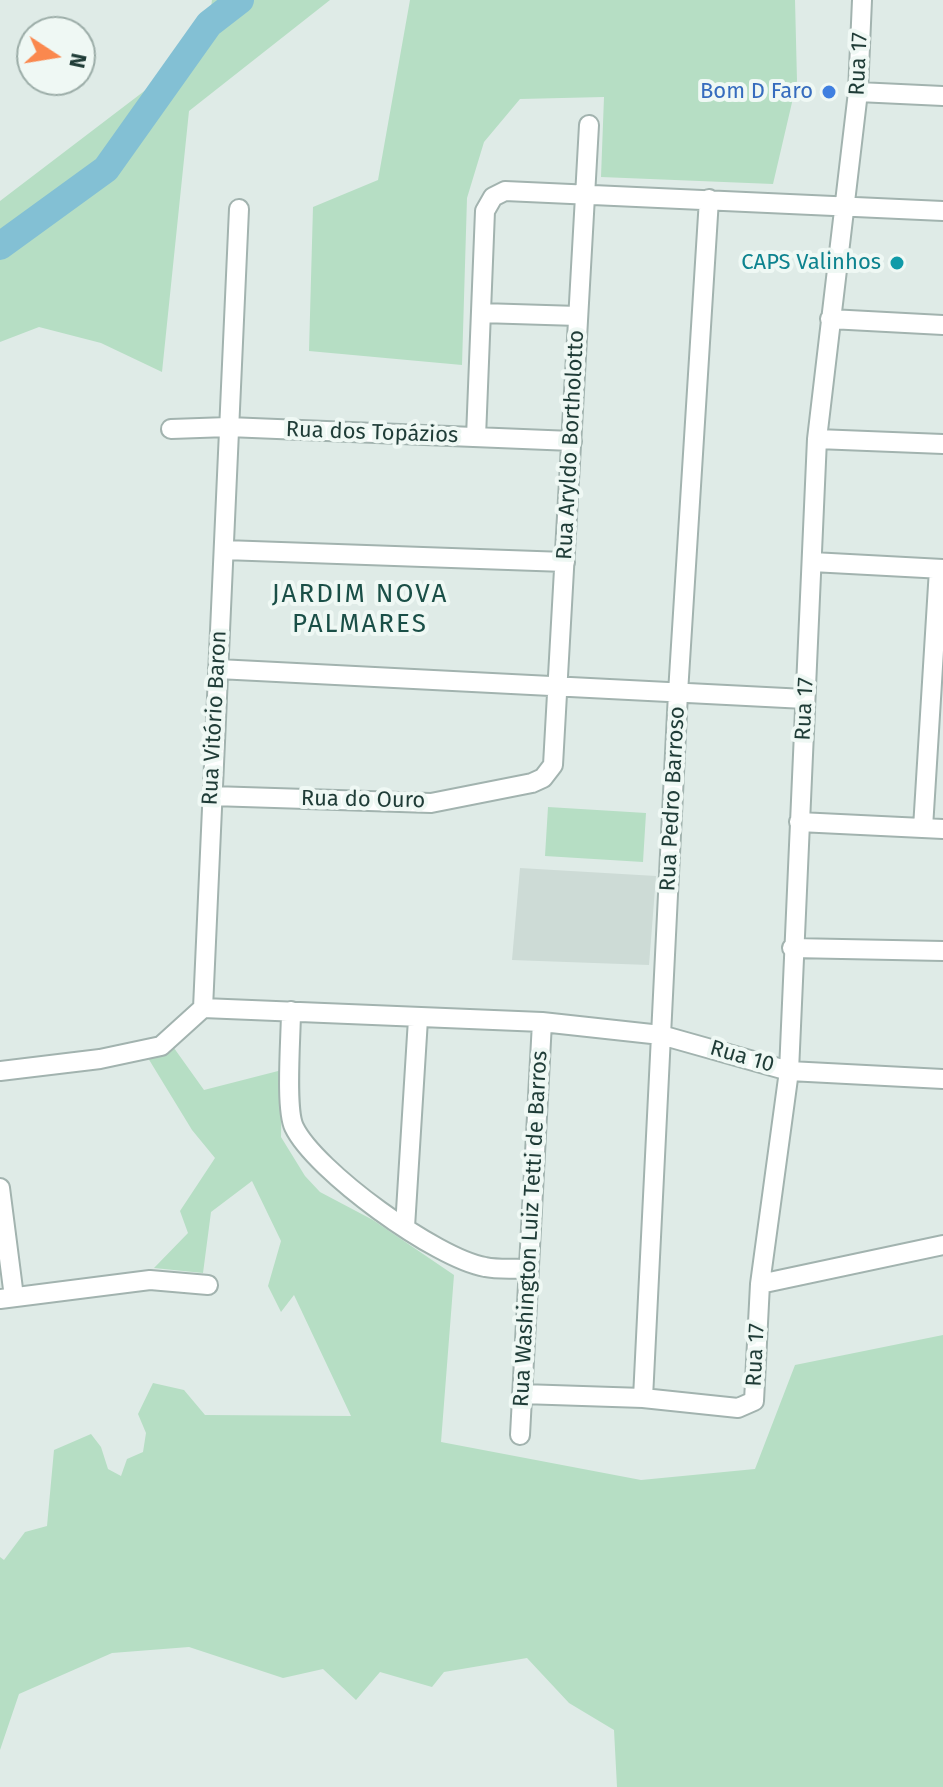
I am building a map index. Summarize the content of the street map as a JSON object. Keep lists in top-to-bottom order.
{
  "streets": {
    "street": [
      "Rua 17",
      "Rua dos Topázios",
      "Rua Aryldo Bortholotto",
      "Rua Vitório Baron",
      "Rua Pedro Barroso",
      "Rua do Ouro",
      "Rua 10",
      "Rua Washington Luiz Tetti de Barros"
    ]
  },
  "crossings": [
    ["Rua 17", "Rua Pedro Barroso"],
    ["Rua 17", "Rua 10"],
    ["Rua dos Topázios", "Rua Aryldo Bortholotto"],
    ["Rua dos Topázios", "Rua Vitório Baron"],
    ["Rua Aryldo Bortholotto", "Rua do Ouro"],
    ["Rua Vitório Baron", "Rua do Ouro"],
    ["Rua Vitório Baron", "Rua 10"],
    ["Rua Pedro Barroso", "Rua 10"],
    ["Rua 10", "Rua Washington Luiz Tetti de Barros"]
  ],
  "districts": ["JARDIM NOVA PALMARES"],
  "places": ["Bom D Faro", "CAPS Valinhos"],
  "north": "right"
}
